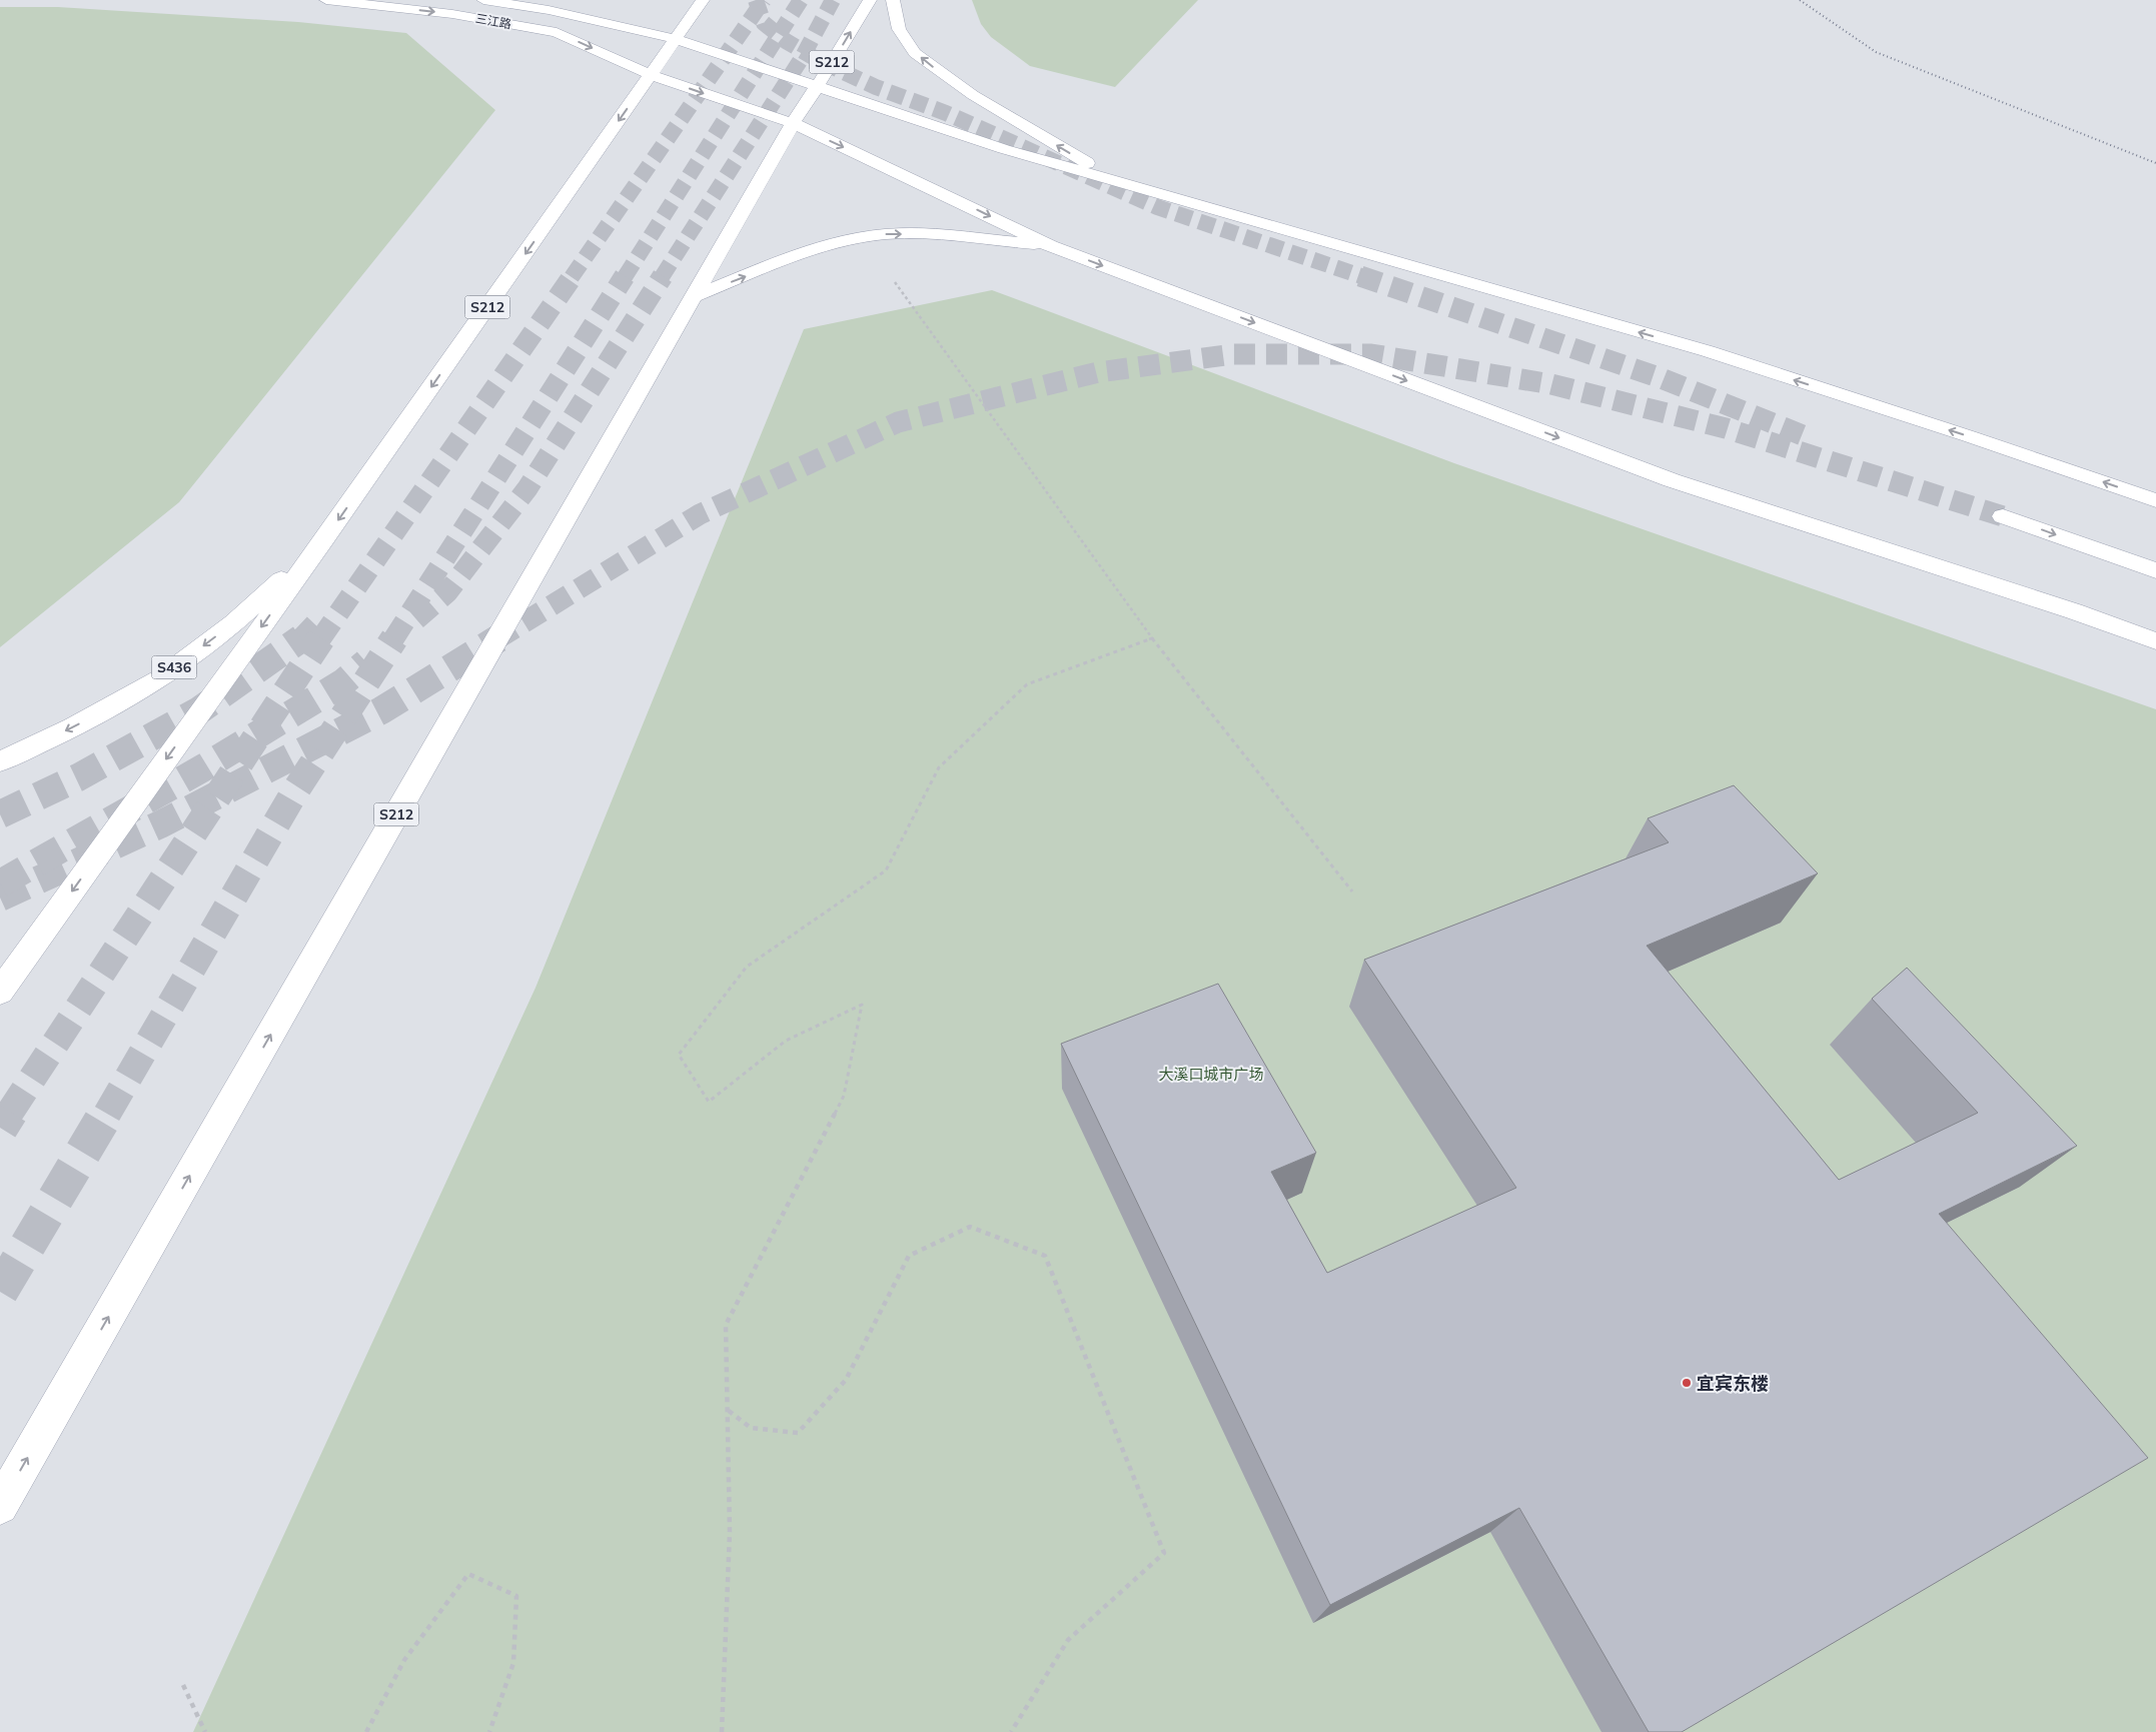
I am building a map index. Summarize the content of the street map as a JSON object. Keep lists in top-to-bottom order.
{
  "streets": {
    "main road": ["三江路", "S212", "S436"]
  },
  "crossings": [
    ["三江路", "S212"],
    ["S212", "S436"]
  ],
  "parks": ["大溪口城市广场"],
  "places": ["宜宾东楼"]
}
